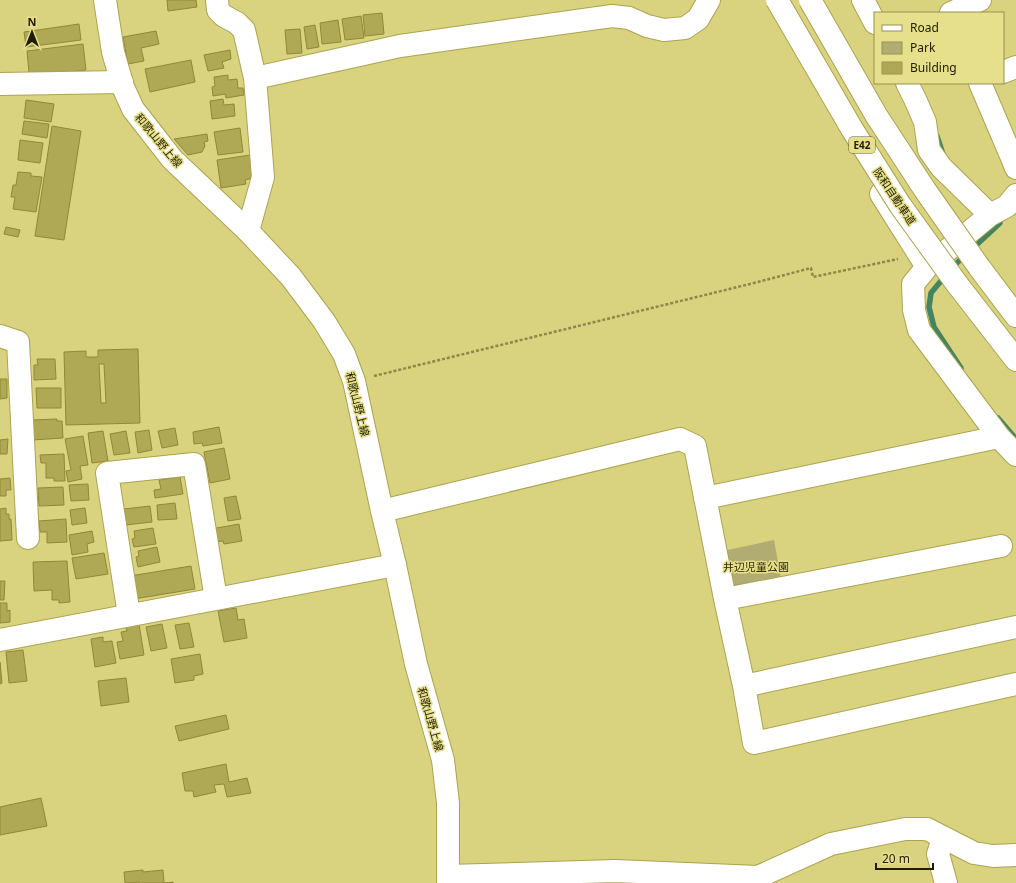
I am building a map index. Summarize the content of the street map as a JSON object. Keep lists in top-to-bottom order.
{
  "streets": {
    "main road": ["和歌山野上線", "E42", "阪和自動車道"]
  },
  "parks": ["井辺児童公園"],
  "legend": ["Road", "Park", "Building"],
  "scale_bar": "20 m",
  "north": "top"
}
